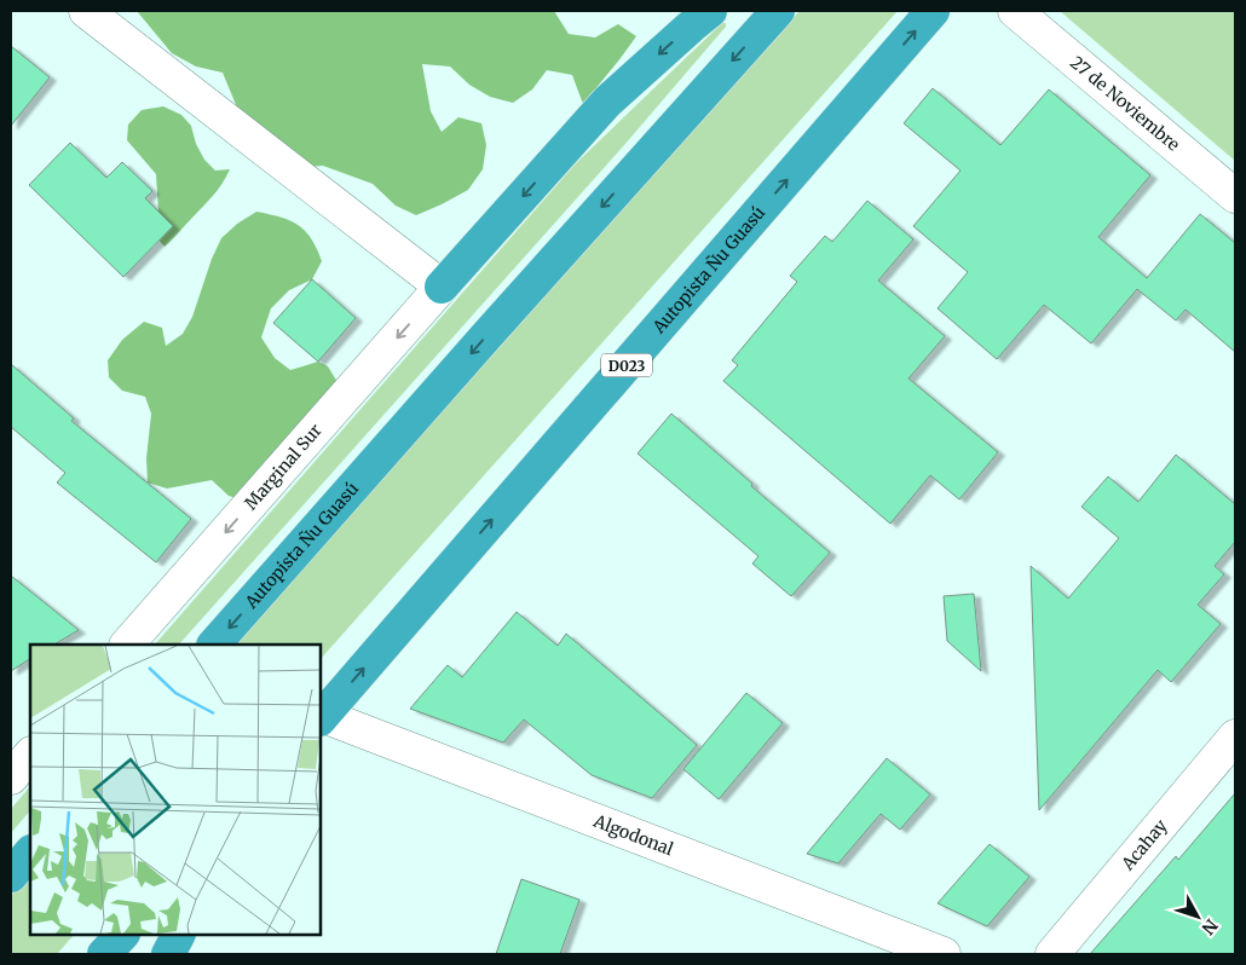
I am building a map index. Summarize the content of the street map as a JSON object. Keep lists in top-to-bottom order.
{
  "streets": {
    "highway": ["Autopista Ñu Guasú", "D023"],
    "street": [
      "27 de Noviembre",
      "Marginal Sur",
      "Algodonal",
      "Acahay"
    ]
  },
  "crossings": [
    ["Autopista Ñu Guasú", "Algodonal"]
  ],
  "one_way": ["Marginal Sur"],
  "north": "bottom right"
}
